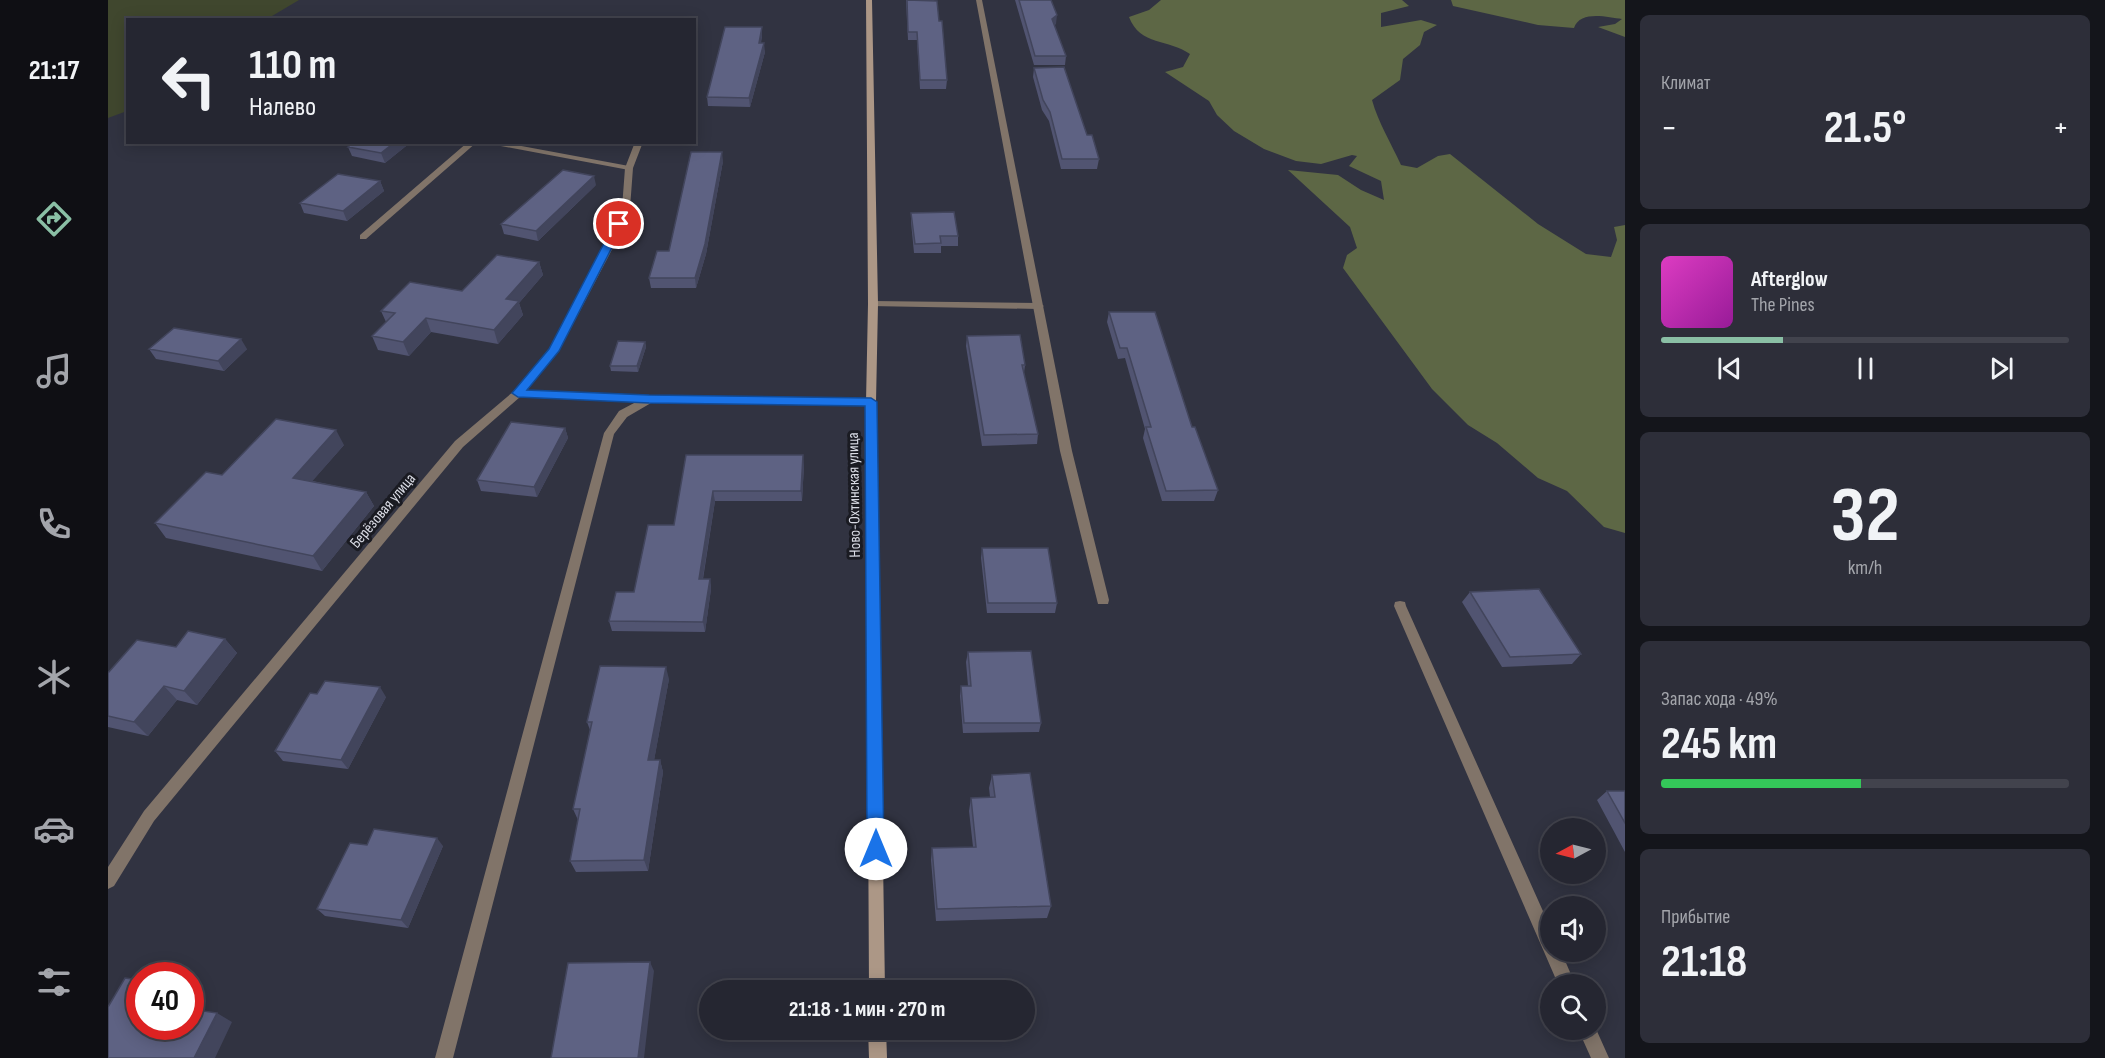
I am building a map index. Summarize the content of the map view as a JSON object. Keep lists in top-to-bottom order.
{
  "streets": {
    "street": ["Ново-Охтинская улица", "Берёзовая улица"]
  },
  "north": "left",
  "page": {
    "tabs": "21:17",
    "tile": [
      "Климат",
      ["32", "km/h"],
      ["Запас хода · 49%", "245 km"],
      ["Прибытие", "21:18"]
    ],
    "turn": ["110 m", "Налево"],
    "heat": ["−", "21.5°", "+"],
    "song": ["Afterglow", "The Pines"],
    "limit": "40",
    "trip": "21:18 · 1 мин · 270 m"
  }
}
